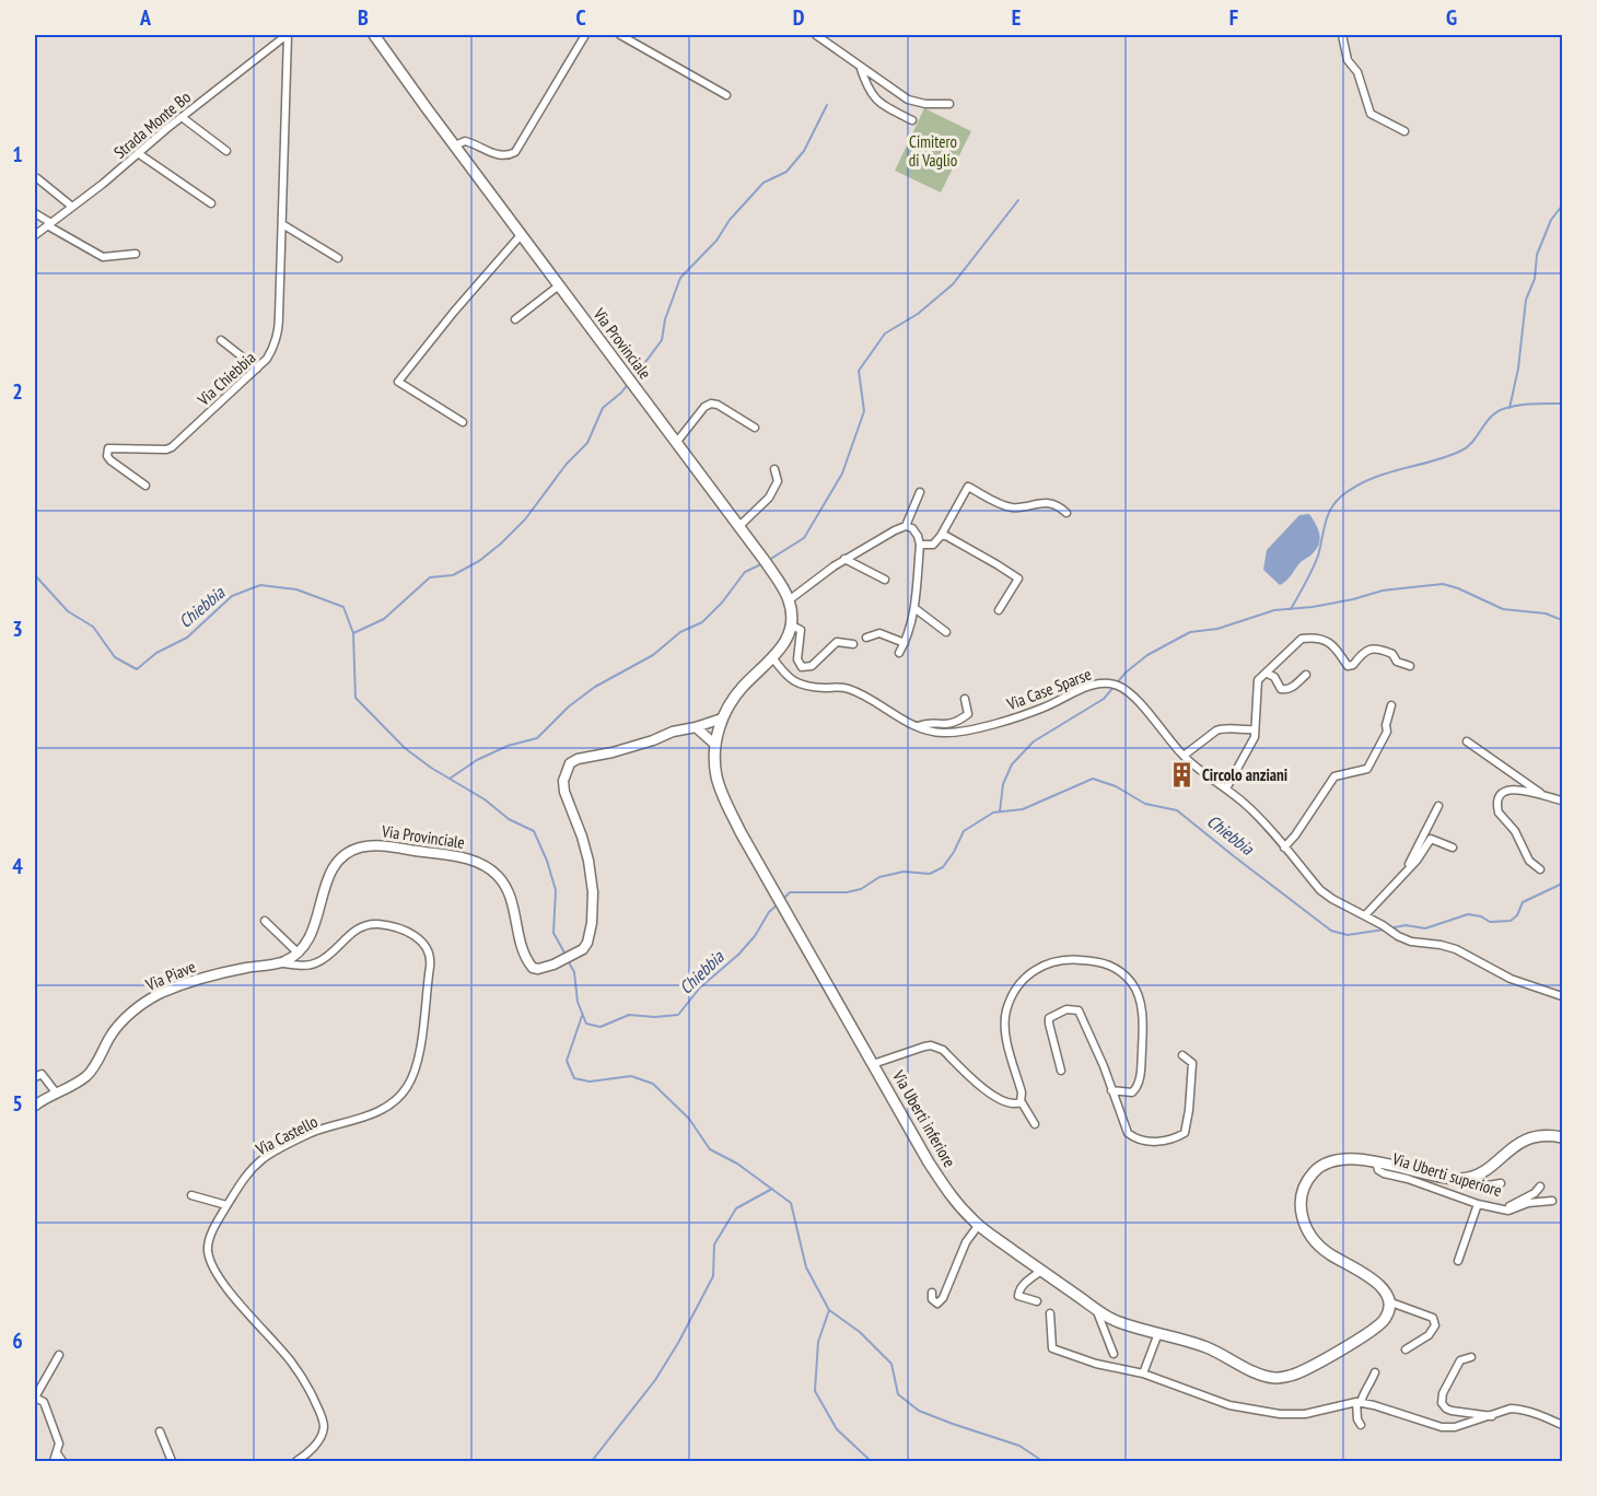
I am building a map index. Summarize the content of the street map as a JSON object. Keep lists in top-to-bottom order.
{
  "streets": {
    "main road": ["Via Provinciale", "Via Uberti inferiore", "Via Uberti superiore"],
    "street": [
      "Strada Monte Bo",
      "Via Chiebbia",
      "Via Case Sparse",
      "Via Piave",
      "Via Castello"
    ]
  },
  "crossings": [
    ["Strada Monte Bo", "Via Chiebbia"],
    ["Via Provinciale", "Via Piave"],
    ["Via Provinciale", "Via Uberti inferiore"],
    ["Via Provinciale", "Via Castello"],
    ["Via Case Sparse", "Via Uberti inferiore"],
    ["Via Piave", "Via Castello"],
    ["Via Uberti inferiore", "Via Uberti superiore"]
  ],
  "water": ["Chiebbia"],
  "parks": ["Cimitero di Vaglio"],
  "places": {
    "building": ["Circolo anziani"]
  },
  "grid": {
    "columns": [
      "A",
      "B",
      "C",
      "D",
      "E",
      "F",
      "G"
    ],
    "rows": [
      "1",
      "2",
      "3",
      "4",
      "5",
      "6"
    ]
  }
}
